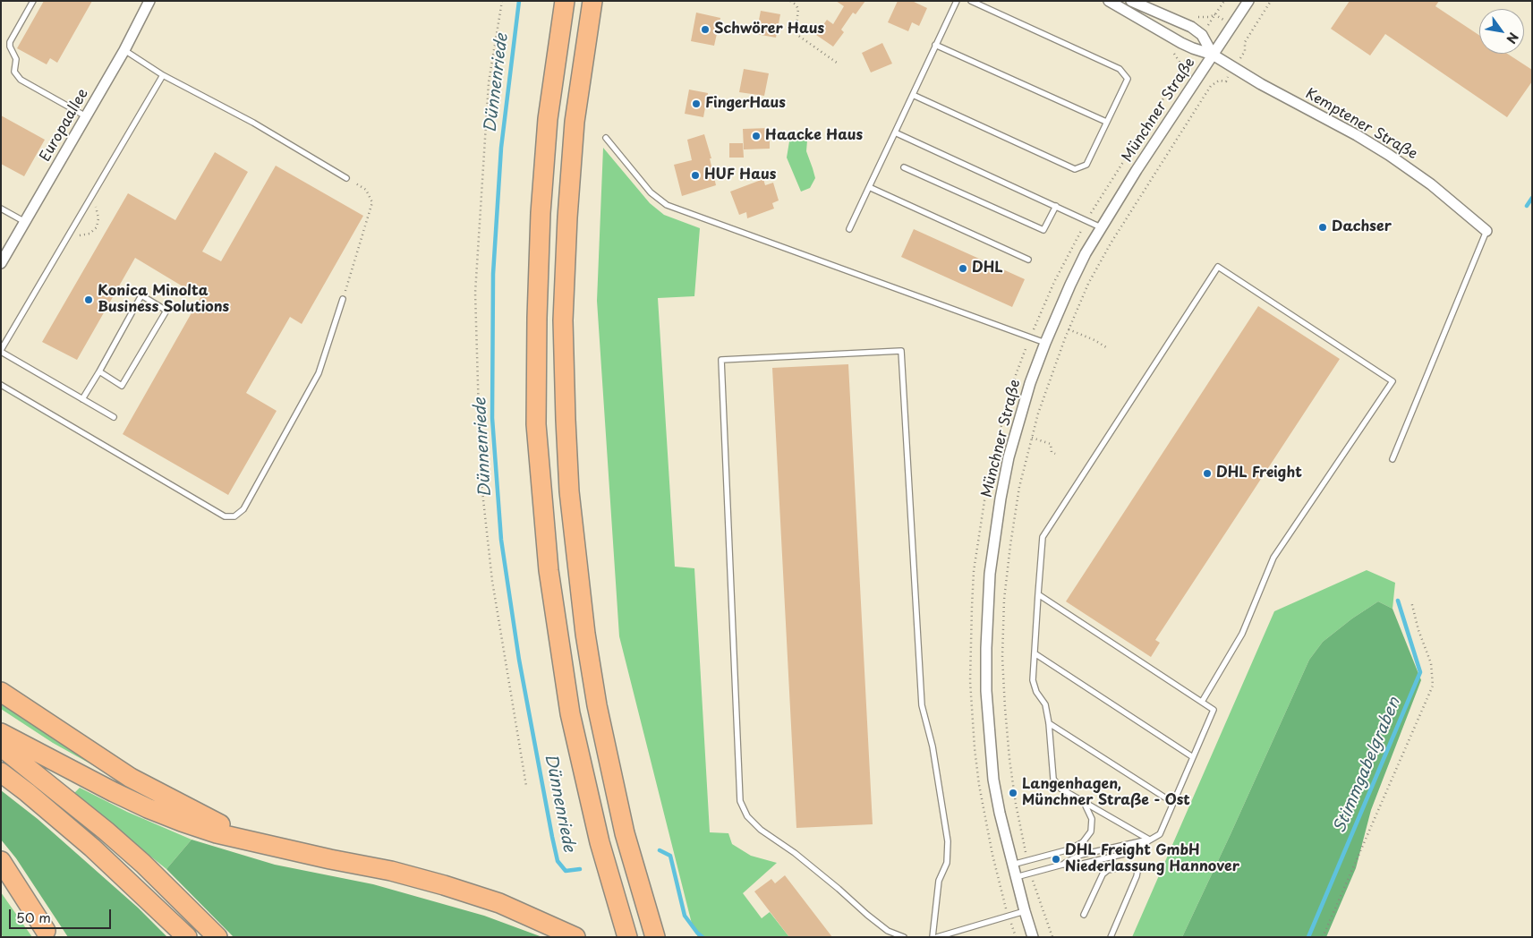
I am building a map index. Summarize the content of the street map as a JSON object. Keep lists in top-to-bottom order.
{
  "streets": {
    "street": ["Münchner Straße", "Kemptener Straße", "Europaallee"]
  },
  "crossings": [
    ["Münchner Straße", "Kemptener Straße"]
  ],
  "water": ["Dünnenriede", "Stimmgabelgraben"],
  "places": [
    "Schwörer Haus",
    "FingerHaus",
    "Haacke Haus",
    "HUF Haus",
    "Dachser",
    "DHL",
    "Konica Minolta Business Solutions",
    "DHL Freight",
    "Langenhagen, Münchner Straße - Ost",
    "DHL Freight GmbH Niederlassung Hannover"
  ],
  "scale_bar": "50 m",
  "north": "bottom right"
}
